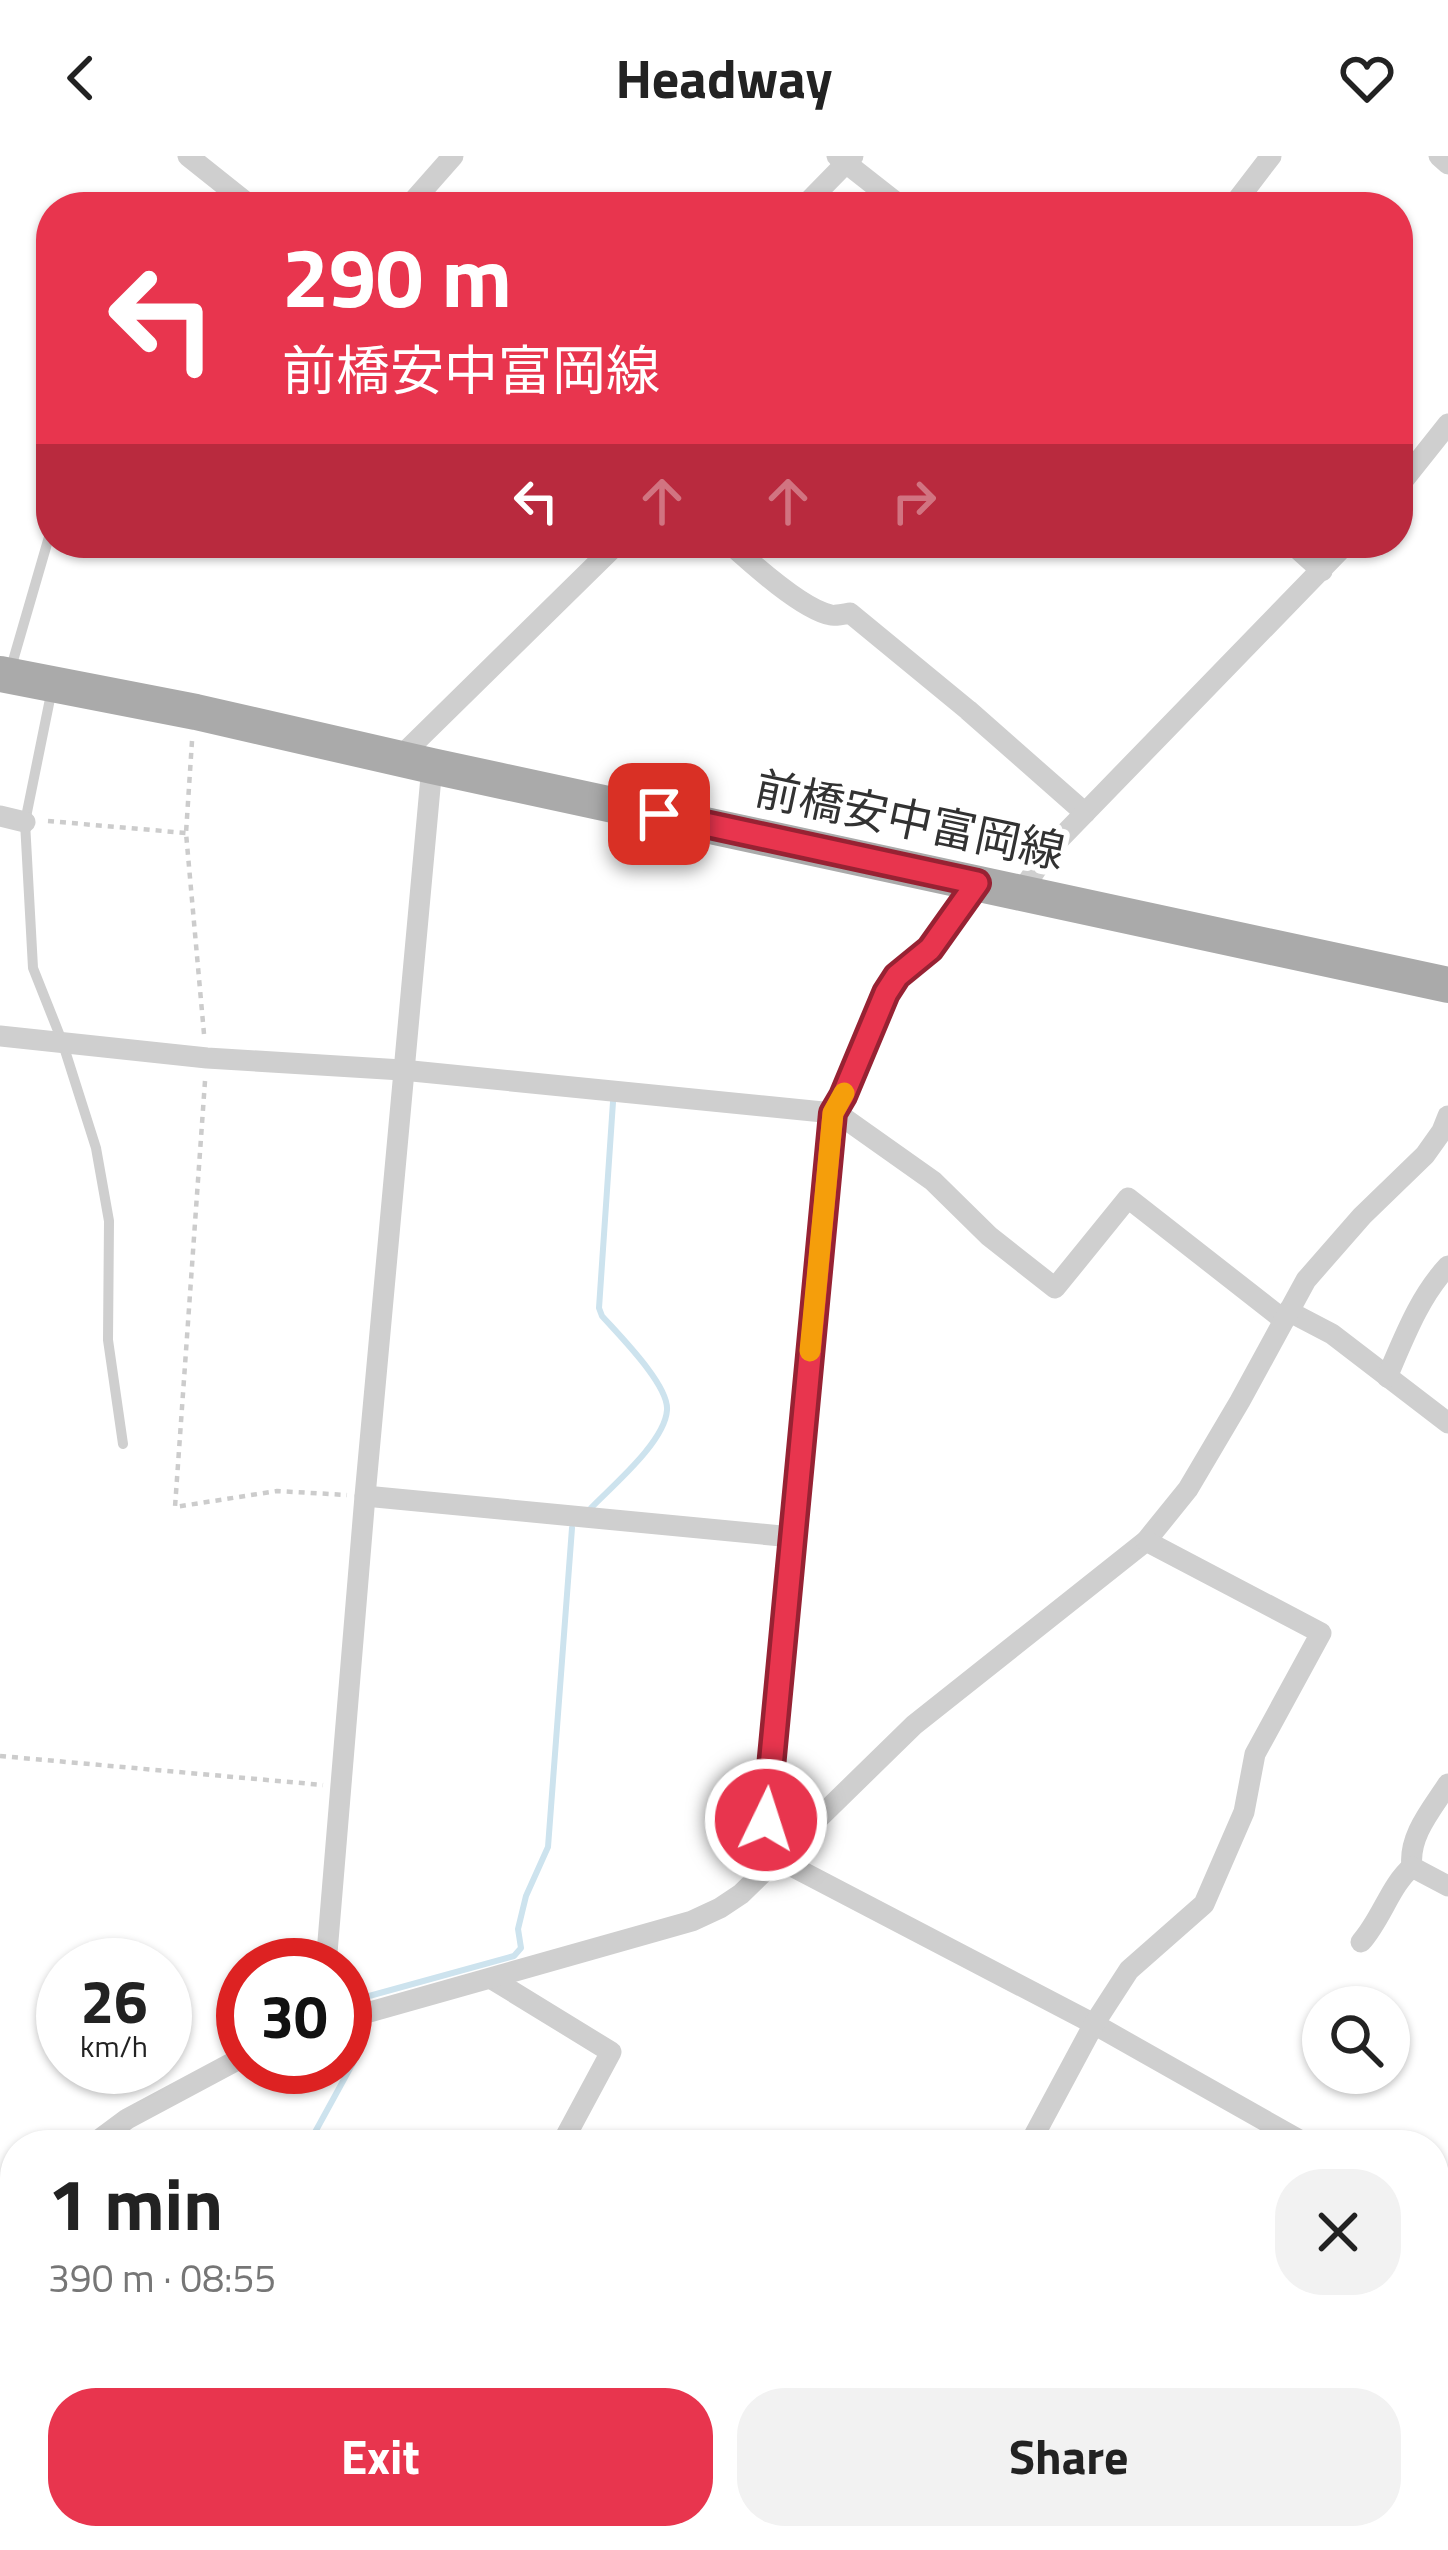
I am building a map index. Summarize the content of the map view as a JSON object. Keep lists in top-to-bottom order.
{
  "streets": {
    "main road": ["前橋安中富岡線"]
  },
  "page": {
    "header": "Headway",
    "turn": ["290 m", "前橋安中富岡線"],
    "speed": "26 km/h",
    "limit": "30",
    "heading": ["1 min", "390 m · 08:55"],
    "buttons": ["Exit", "Share"]
  }
}
